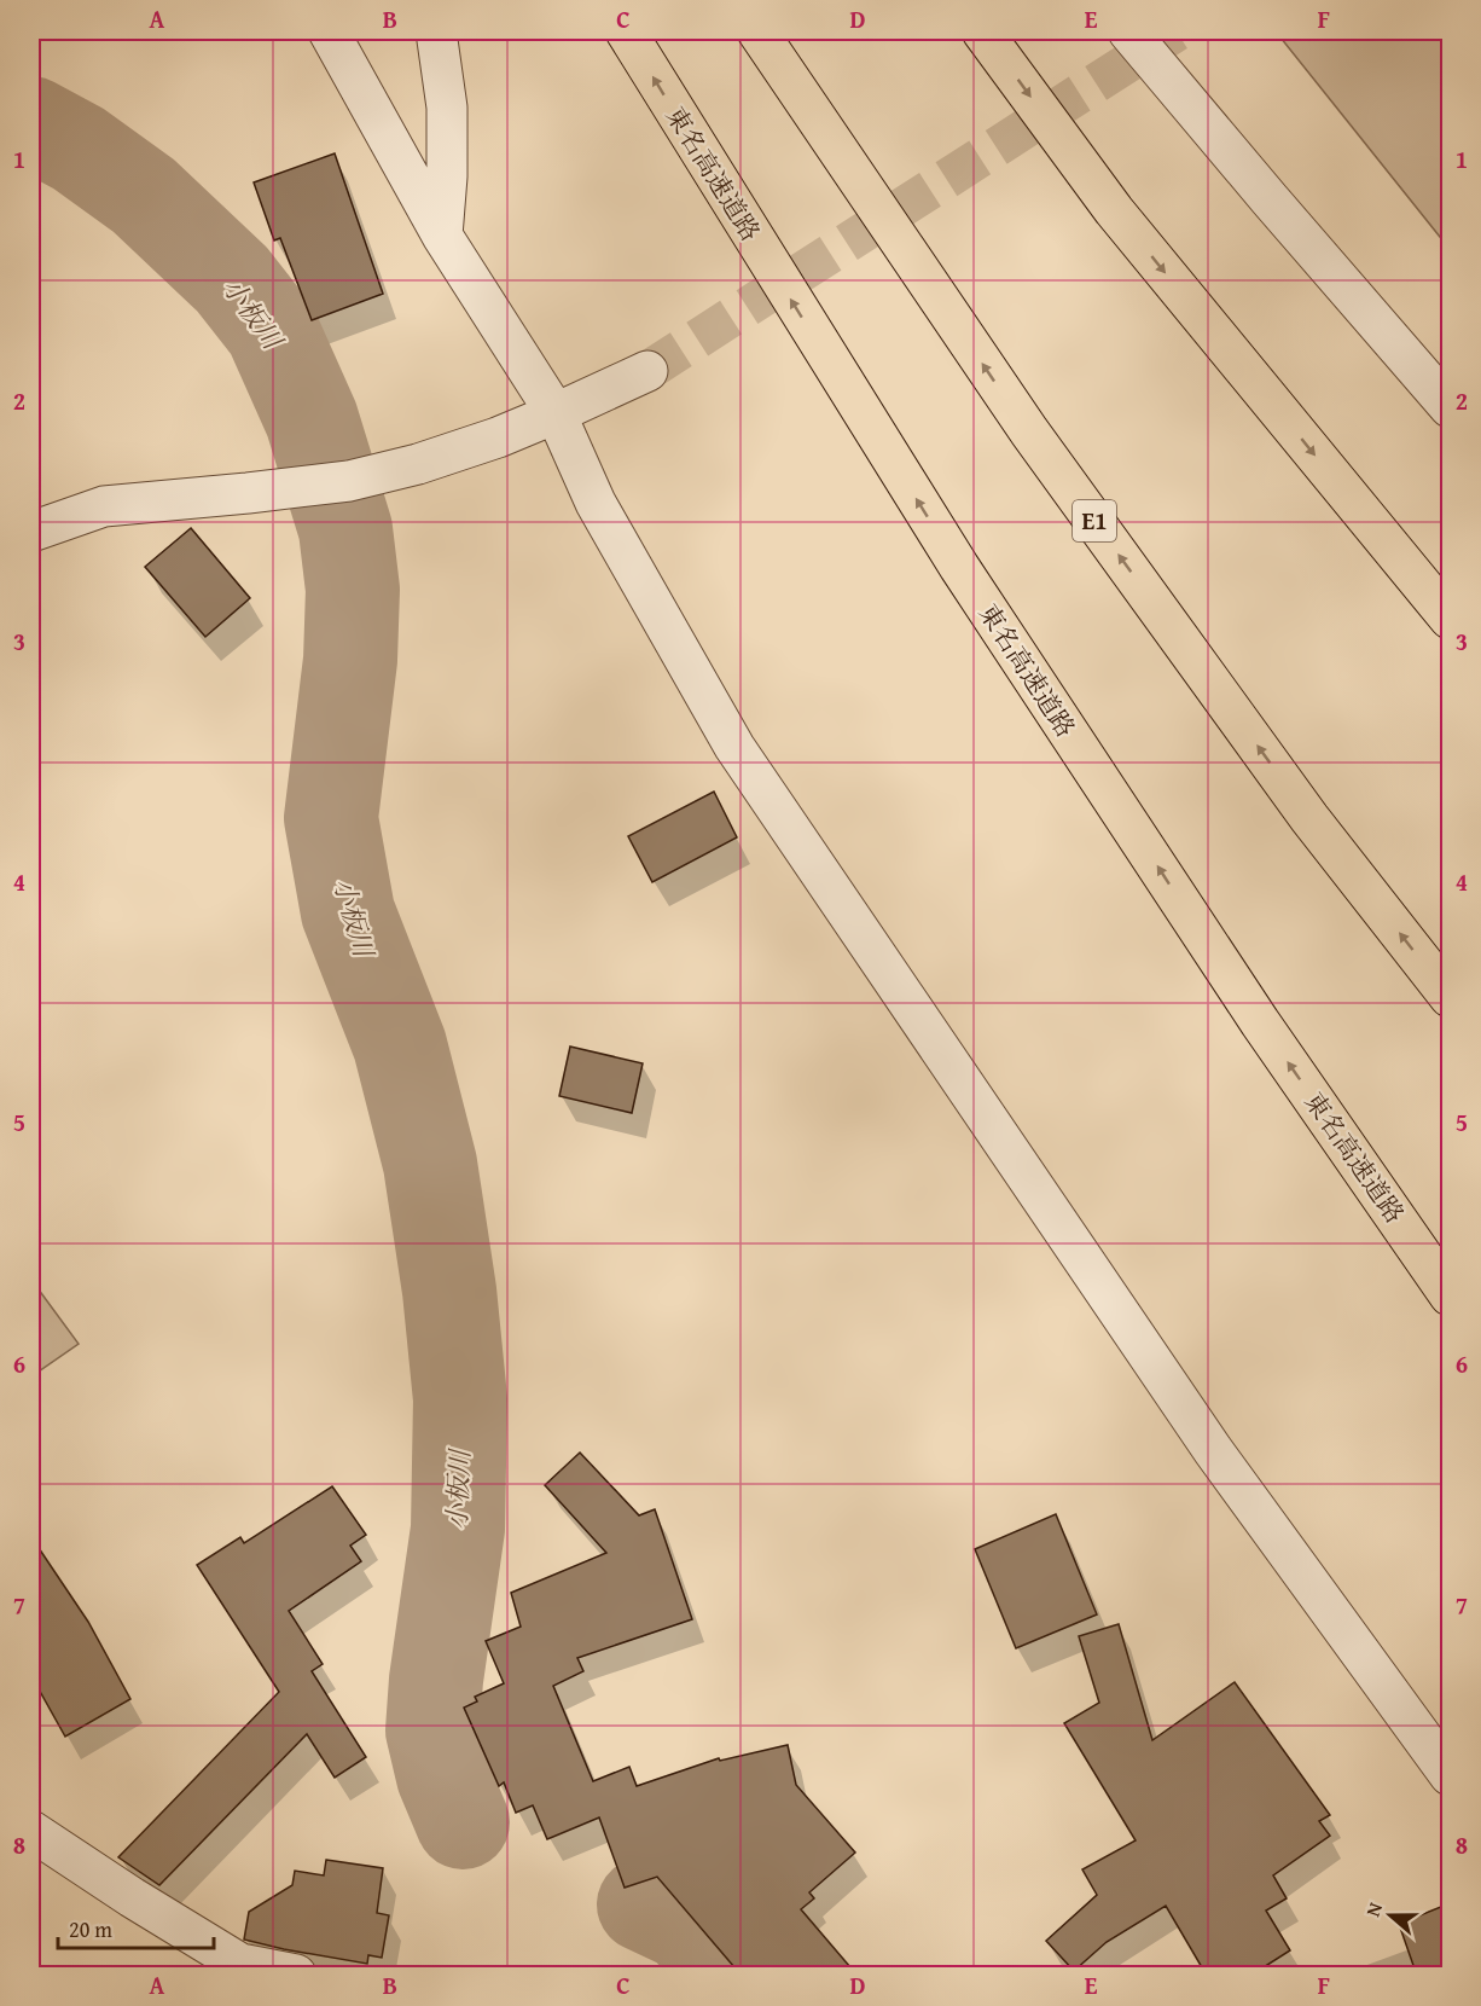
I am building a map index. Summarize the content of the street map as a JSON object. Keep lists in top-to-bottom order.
{
  "streets": {
    "highway": ["東名高速道路", "E1"]
  },
  "water": ["小板川"],
  "scale_bar": "20 m",
  "north": "left",
  "grid": {
    "columns": [
      "A",
      "B",
      "C",
      "D",
      "E",
      "F"
    ],
    "rows": [
      "1",
      "2",
      "3",
      "4",
      "5",
      "6",
      "7",
      "8"
    ]
  }
}
